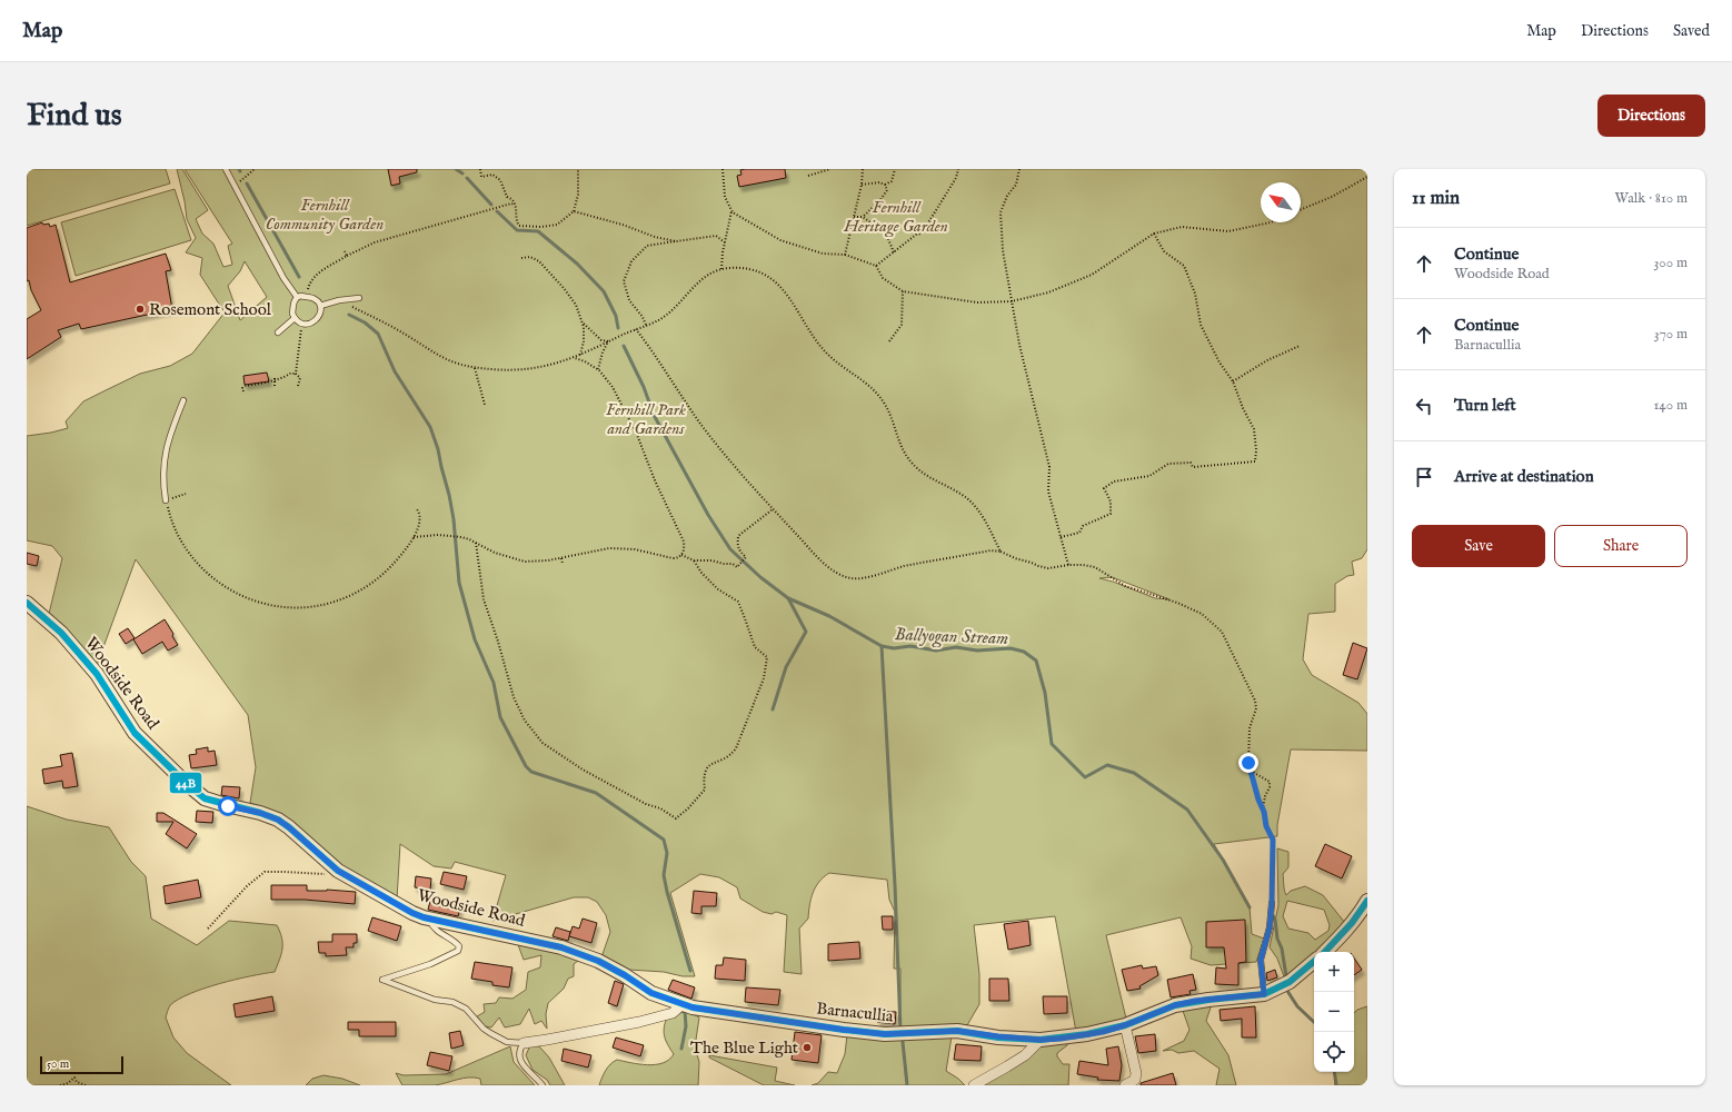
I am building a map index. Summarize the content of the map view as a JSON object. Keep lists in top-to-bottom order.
{
  "streets": {
    "street": ["Woodside Road", "Barnacullia"]
  },
  "crossings": [
    ["Woodside Road", "Barnacullia"]
  ],
  "water": ["Ballyogan Stream"],
  "parks": ["Fernhill Community Garden", "Fernhill Heritage Garden", "Fernhill Park and Gardens"],
  "places": ["Rosemont School", "The Blue Light"],
  "lines": ["transit line 44B"],
  "scale_bar": "50 m",
  "north": "top left",
  "page": {
    "header": "Map",
    "nav": ["Map", "Directions", "Saved"],
    "buttons": [
      "Directions",
      ["Save", "Share"]
    ],
    "title": "Find us",
    "heading": ["11 min", "Walk · 810 m"],
    "list": [
      ["Continue", "Woodside Road", "300 m"],
      ["Continue", "Barnacullia", "370 m"],
      ["Turn left", "140 m"],
      "Arrive at destination"
    ],
    "map_buttons": ["+", "−"],
    "scale": "50 m"
  }
}
